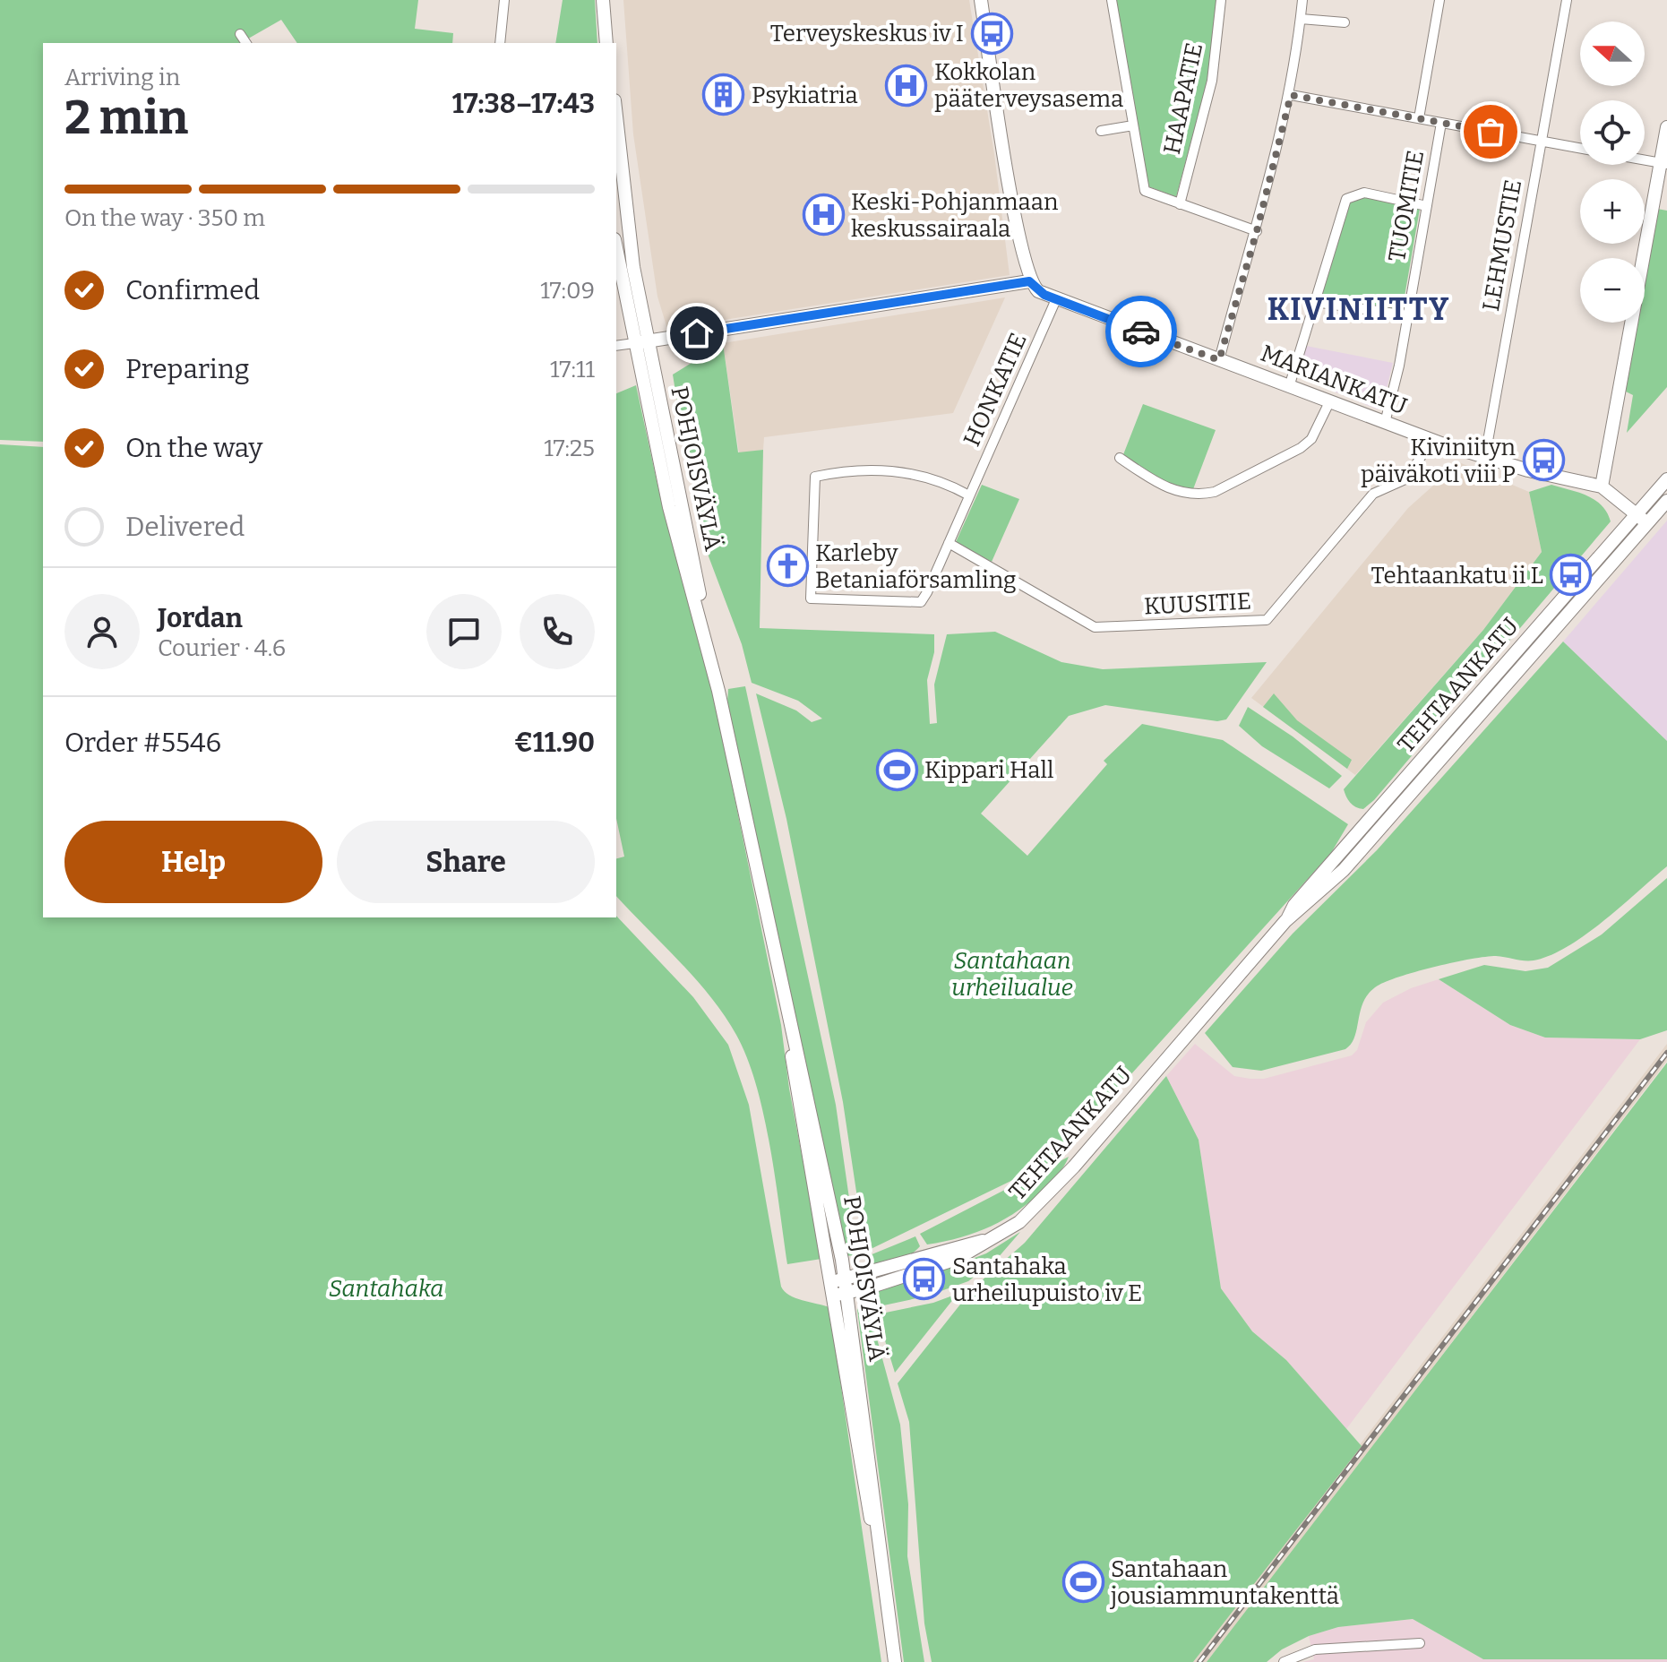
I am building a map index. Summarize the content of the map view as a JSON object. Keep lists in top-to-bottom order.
{
  "streets": {
    "main road": ["MARIANKATU", "POHJOISVÄYLÄ", "TEHTAANKATU"],
    "street": [
      "HAAPATIE",
      "TUOMITIE",
      "LEHMUSTIE",
      "HONKATIE",
      "KUUSITIE"
    ]
  },
  "crossings": [
    ["TUOMITIE", "MARIANKATU"],
    ["LEHMUSTIE", "MARIANKATU"],
    ["MARIANKATU", "HONKATIE"],
    ["MARIANKATU", "KUUSITIE"],
    ["MARIANKATU", "TEHTAANKATU"],
    ["HONKATIE", "KUUSITIE"],
    ["POHJOISVÄYLÄ", "TEHTAANKATU"]
  ],
  "districts": ["KIVINIITTY"],
  "parks": ["Santahaan urheilualue", "Santahaka"],
  "places": {
    "bus stop": [
      "Terveyskeskus iv I",
      "Kiviniityn päiväkoti viii P",
      "Tehtaankatu ii L",
      "Santahaka urheilupuisto iv E"
    ],
    "hospital": ["Kokkolan pääterveysasema", "Keski-Pohjanmaan keskussairaala"],
    "building": ["Psykiatria"],
    "church": ["Karleby Betaniaförsamling"],
    "sports": ["Kippari Hall", "Santahaan jousiammuntakenttä"]
  },
  "north": "left",
  "page": {
    "map_buttons": ["+", "−"],
    "heading": ["2 min", "Arriving in", "17:38–17:43"],
    "panel": [
      "Jordan",
      "Courier · 4.6",
      "Order #5546",
      "€11.90"
    ],
    "bar": "On the way · 350 m",
    "list": [
      ["Confirmed", "17:09"],
      ["Preparing", "17:11"],
      ["On the way", "17:25"],
      "Delivered"
    ],
    "buttons": ["Help", "Share"]
  }
}
